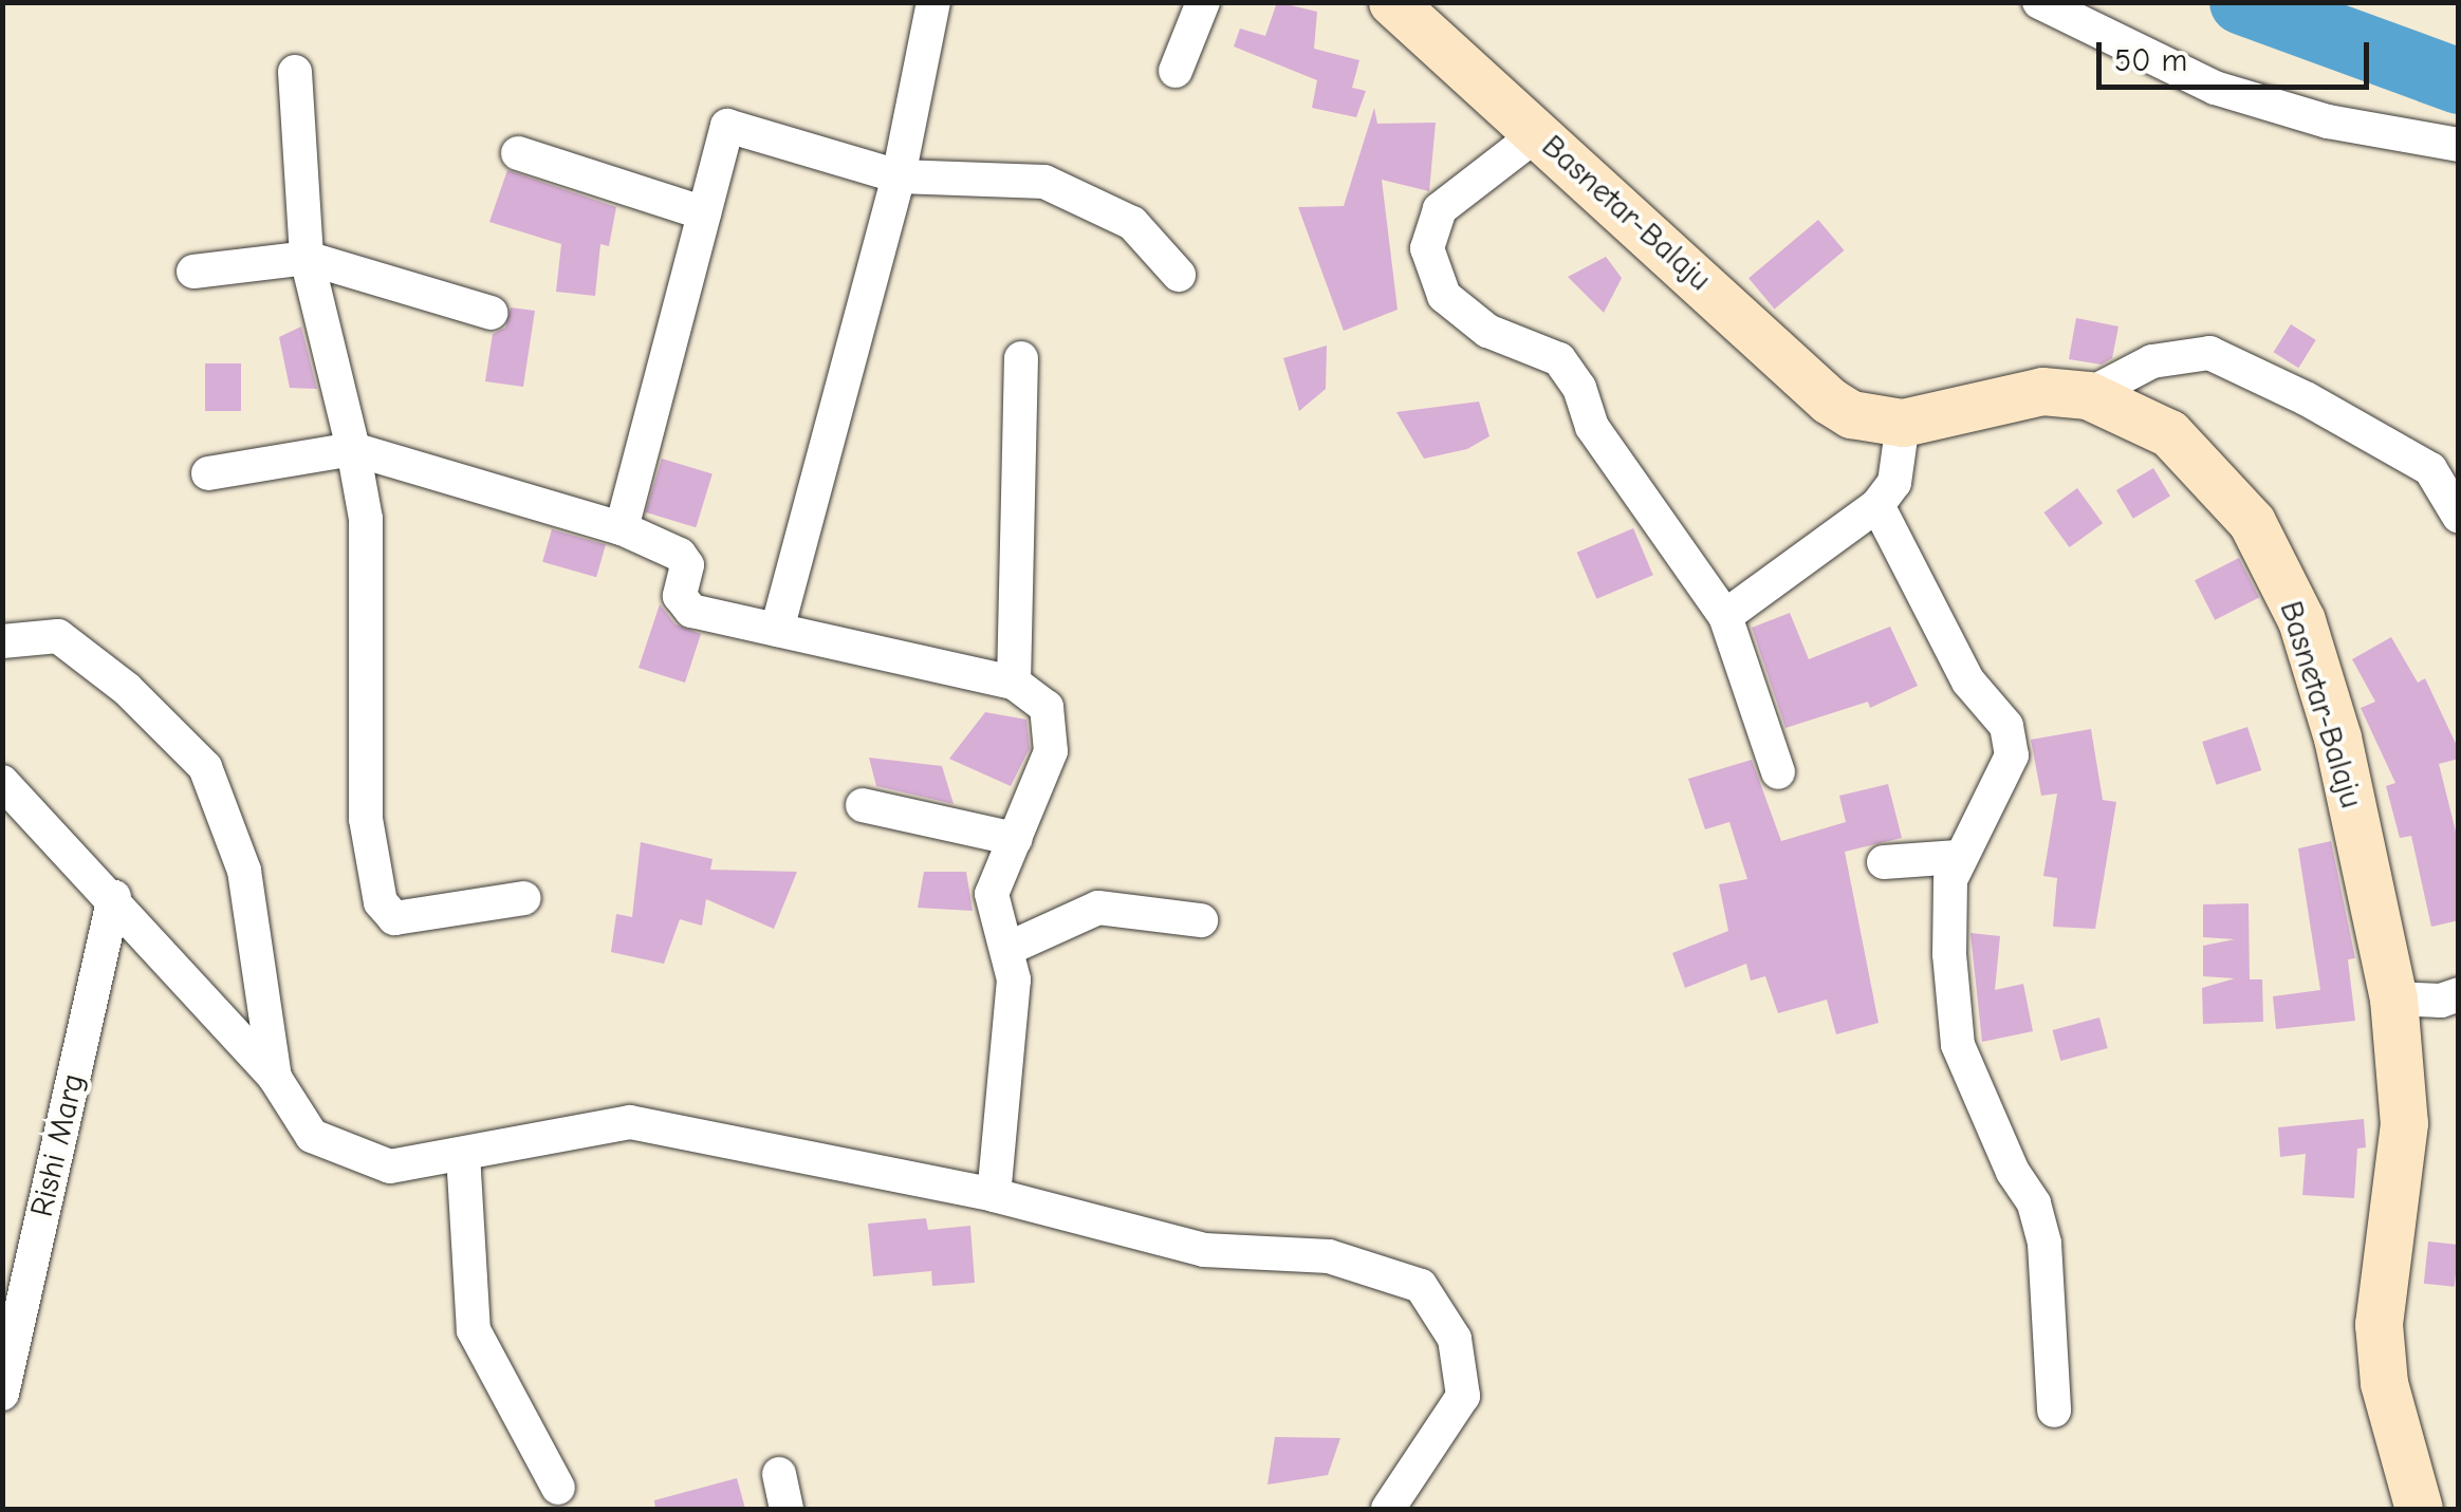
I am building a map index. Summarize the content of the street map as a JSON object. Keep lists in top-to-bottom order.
{
  "streets": {
    "street": ["Basnetar-Balaju", "Rishi Marg"]
  },
  "scale_bar": "50 m"
}
